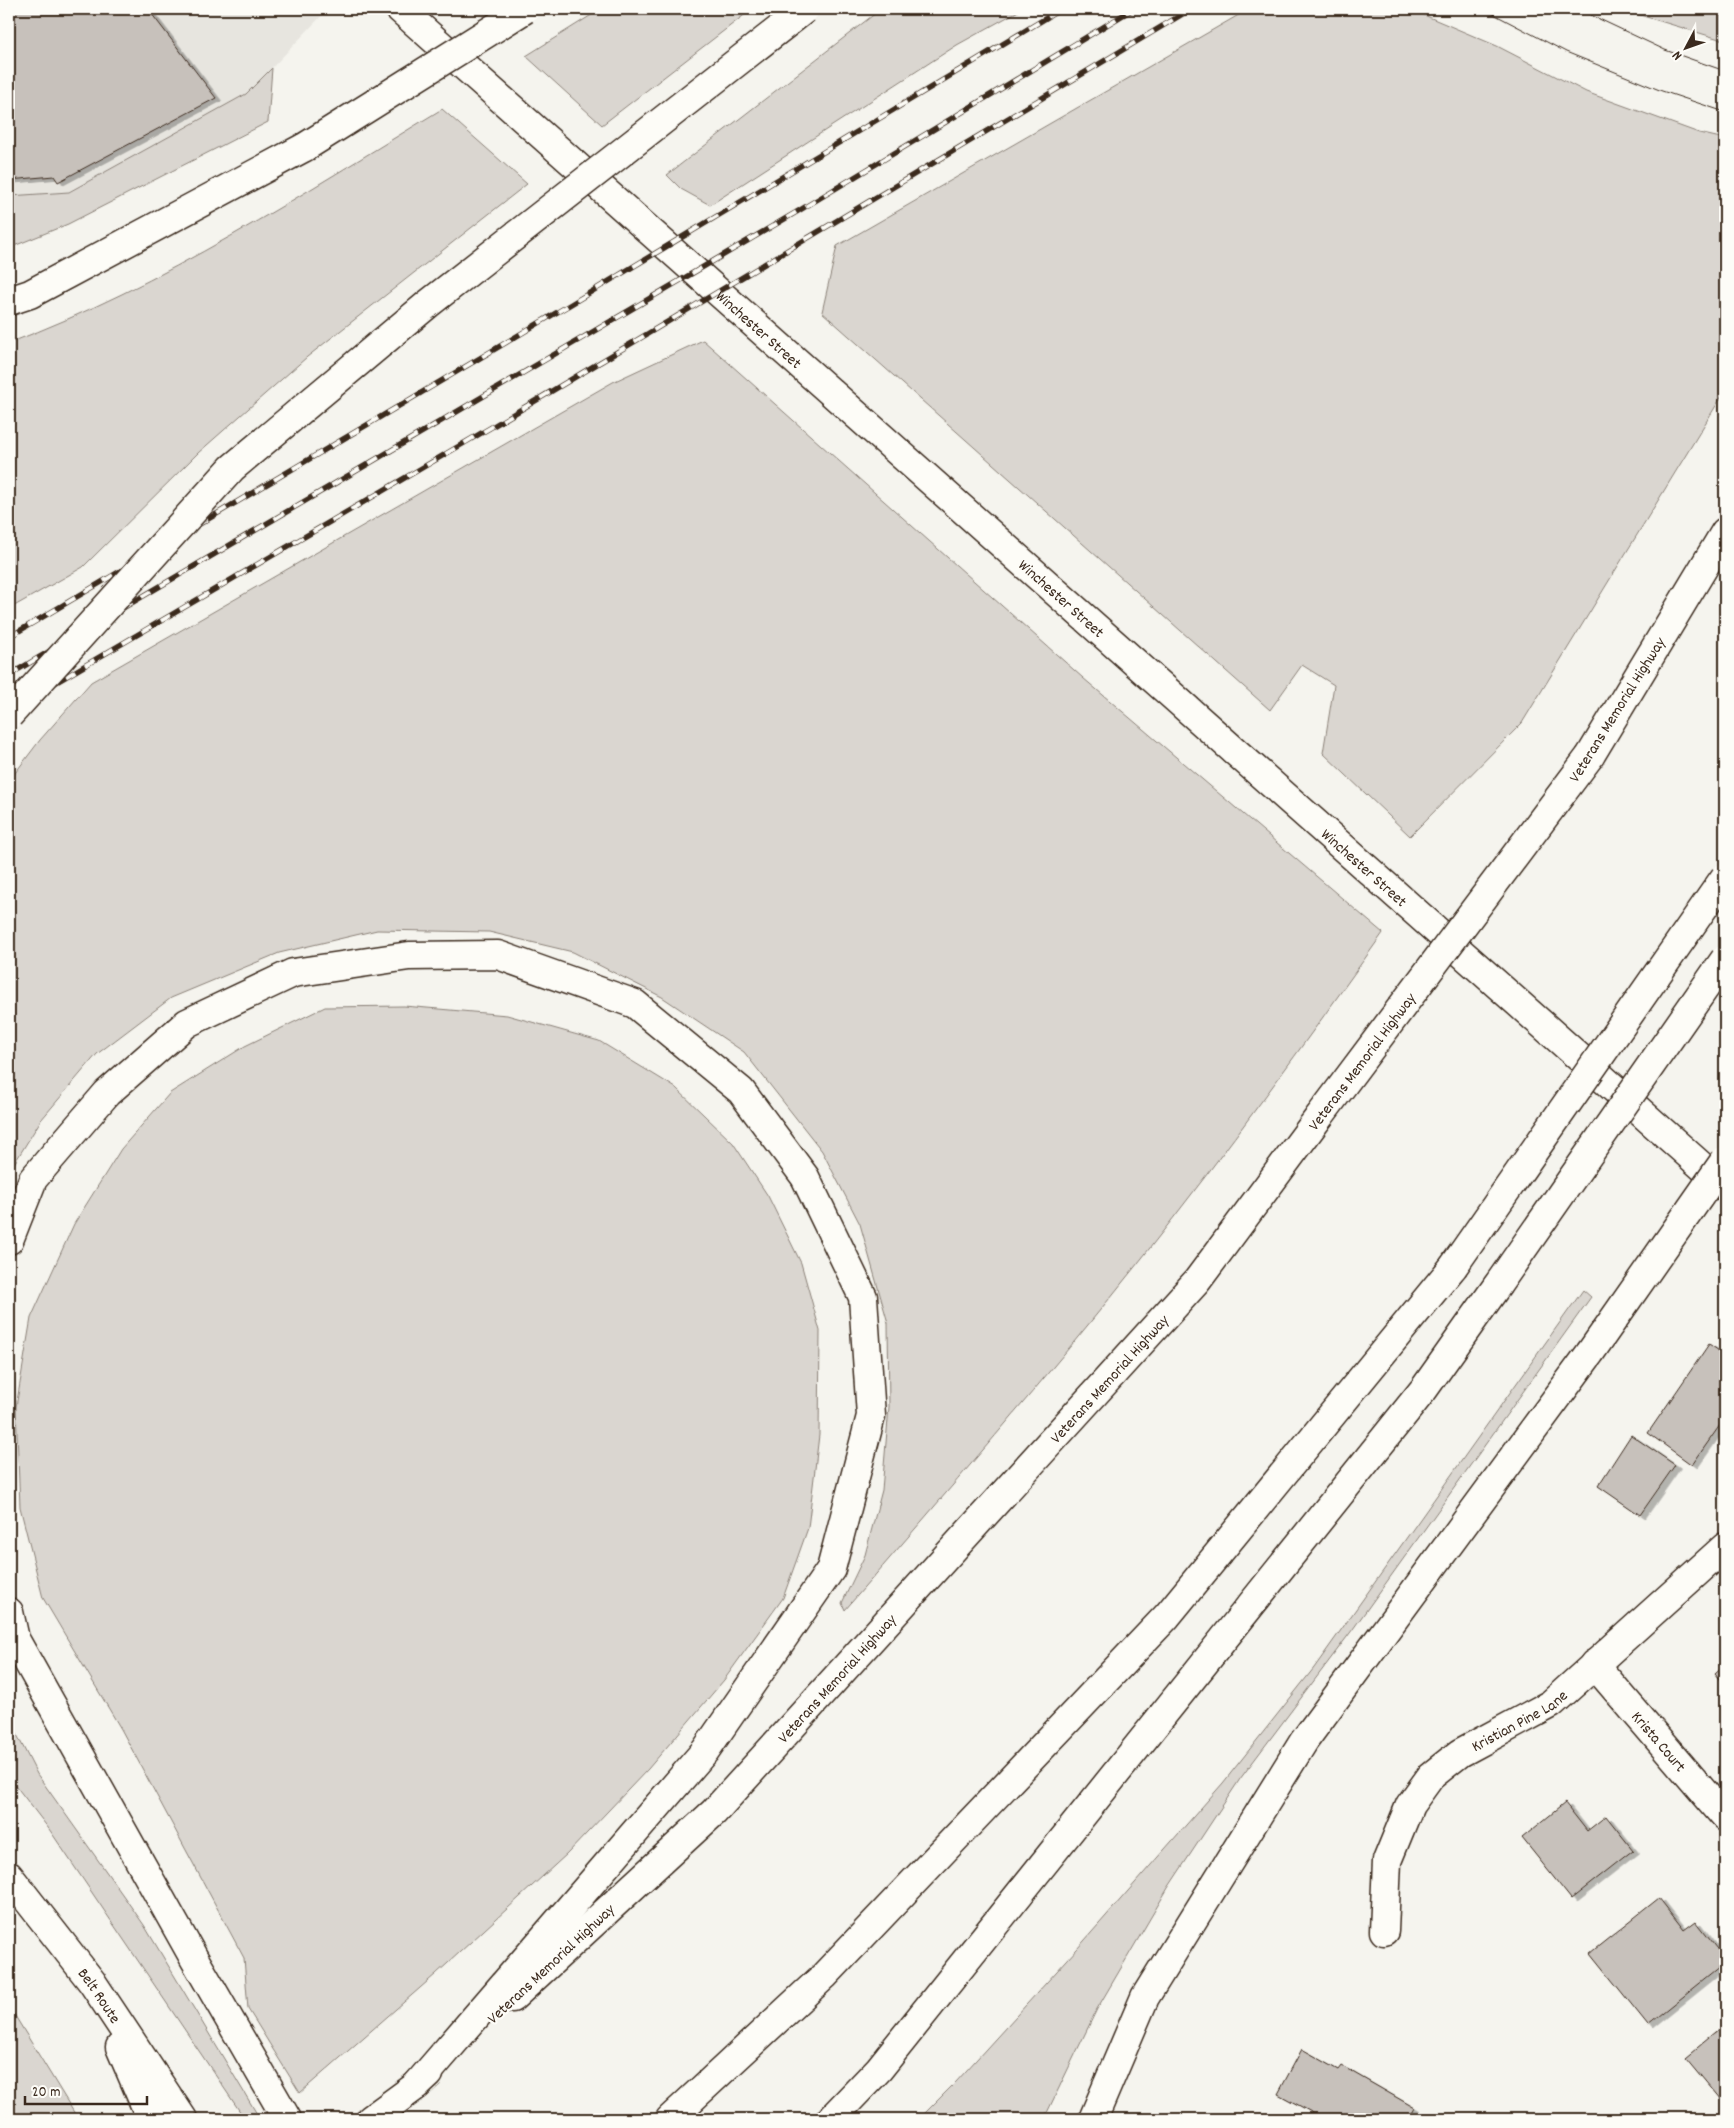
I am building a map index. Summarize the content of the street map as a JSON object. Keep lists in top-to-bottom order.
{
  "streets": {
    "main road": [
      "Winchester Street",
      "Veterans Memorial Highway",
      "Kristian Pine Lane",
      "Krista Court",
      "Belt Route"
    ]
  },
  "crossings": [
    ["Kristian Pine Lane", "Krista Court"]
  ],
  "scale_bar": "20 m",
  "north": "bottom left"
}
